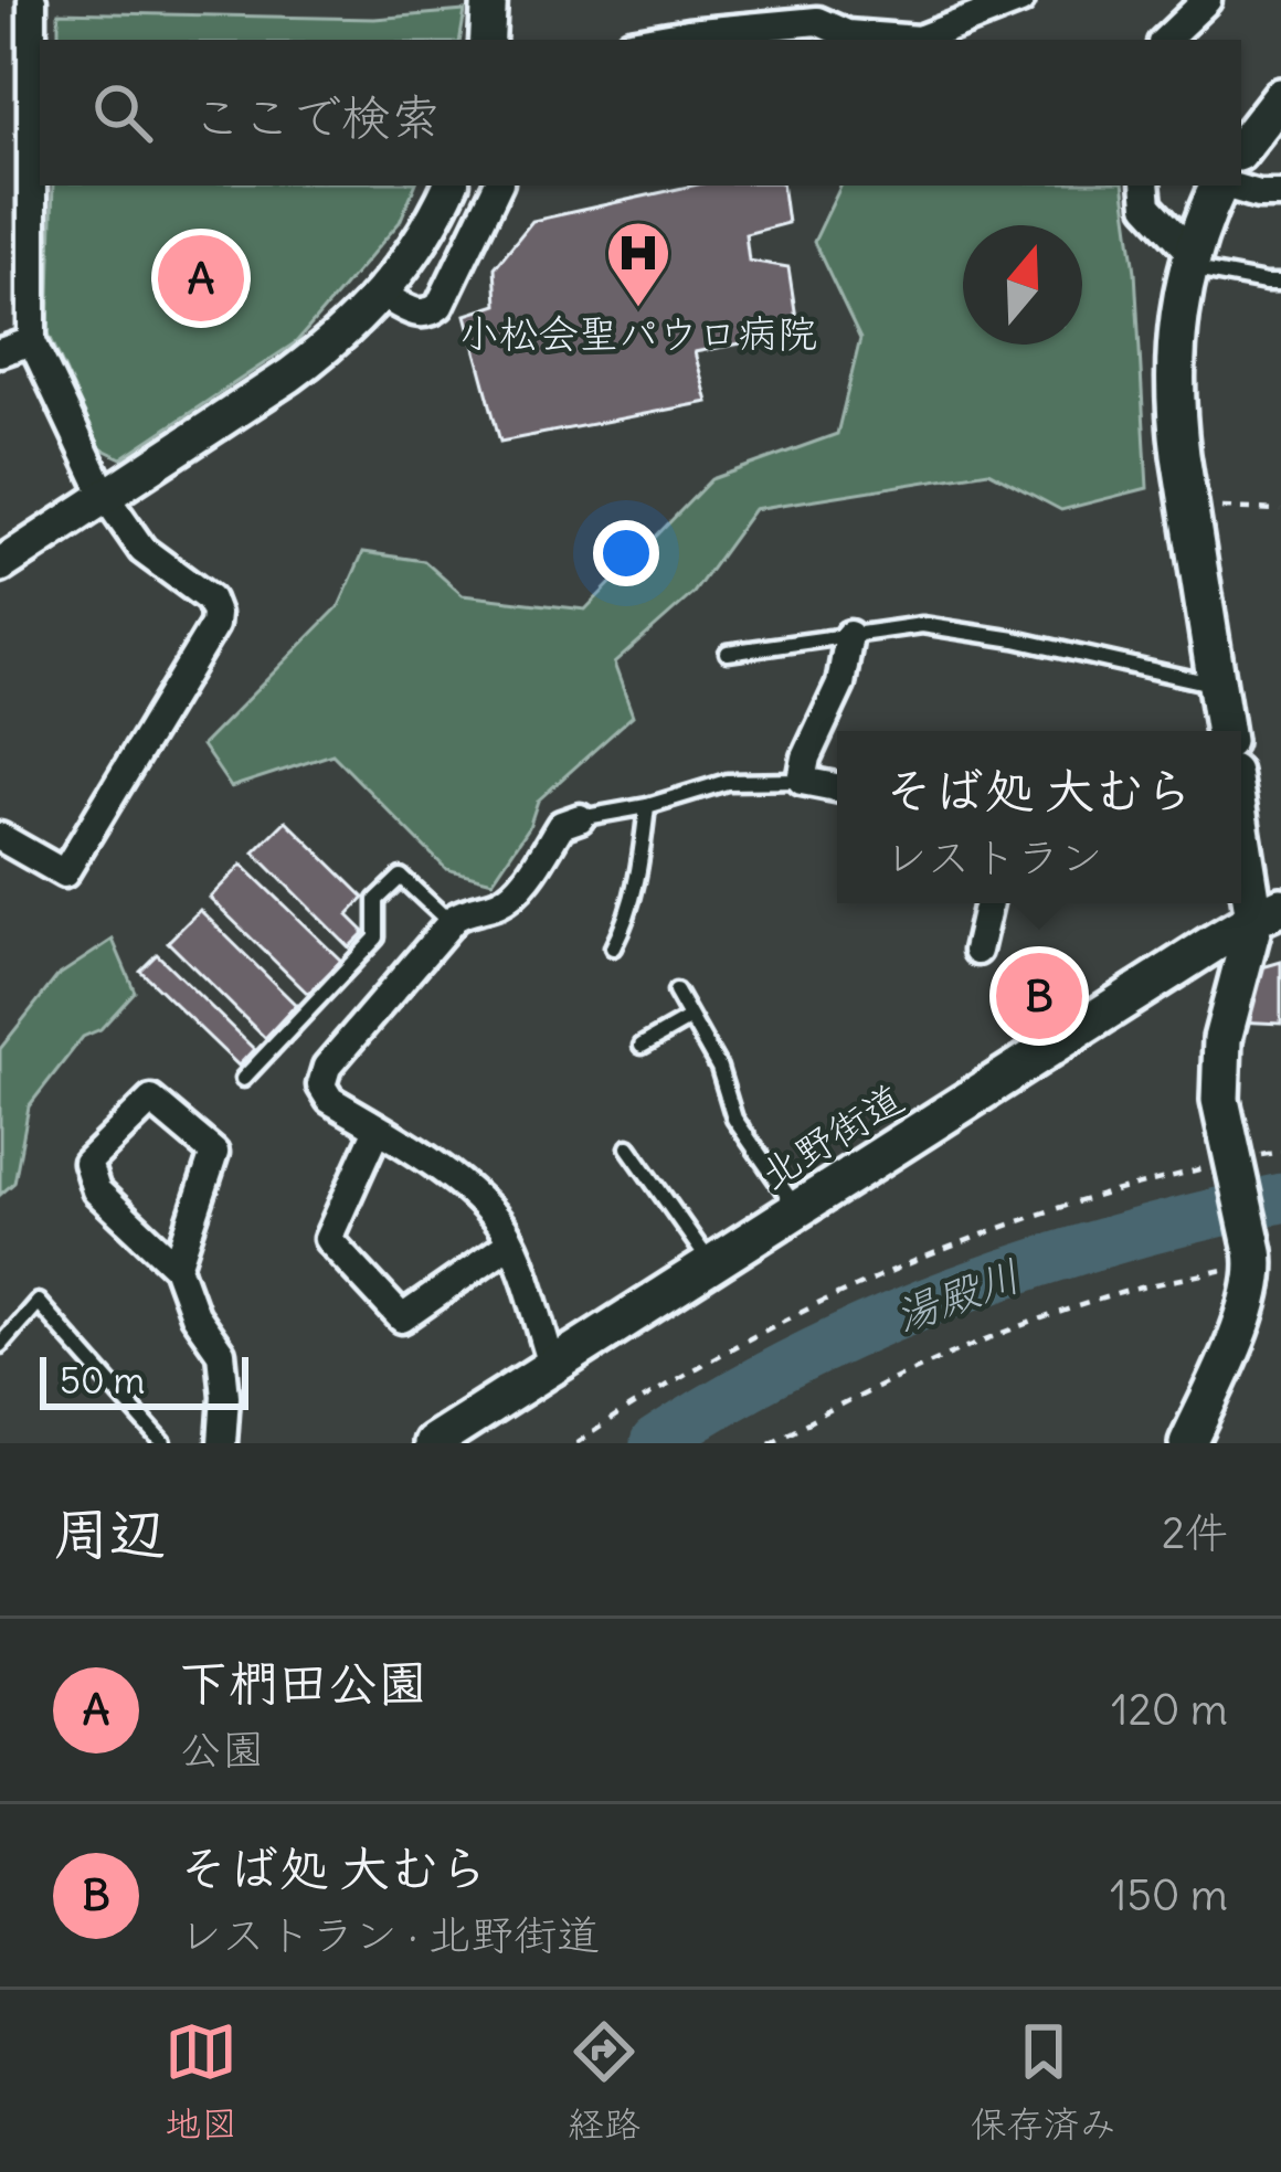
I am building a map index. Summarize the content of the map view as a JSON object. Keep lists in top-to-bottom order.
{
  "streets": {
    "main road": ["北野街道"]
  },
  "water": ["湯殿川"],
  "places": {
    "hospital": ["小松会聖パウロ病院"]
  },
  "scale_bar": "50 m",
  "north": "top",
  "page": {
    "search": "ここで検索",
    "pins": ["A", "B"],
    "popup": ["そば処 大むら", "レストラン"],
    "scale": "50 m",
    "heading": ["周辺", "2件"],
    "list": [
      {
        "mark": "A",
        "name": "下椚田公園",
        "note": "公園",
        "value": "120 m"
      },
      {
        "mark": "B",
        "name": "そば処 大むら",
        "note": "レストラン · 北野街道",
        "value": "150 m"
      }
    ],
    "nav": ["地図", "経路", "保存済み"]
  }
}
